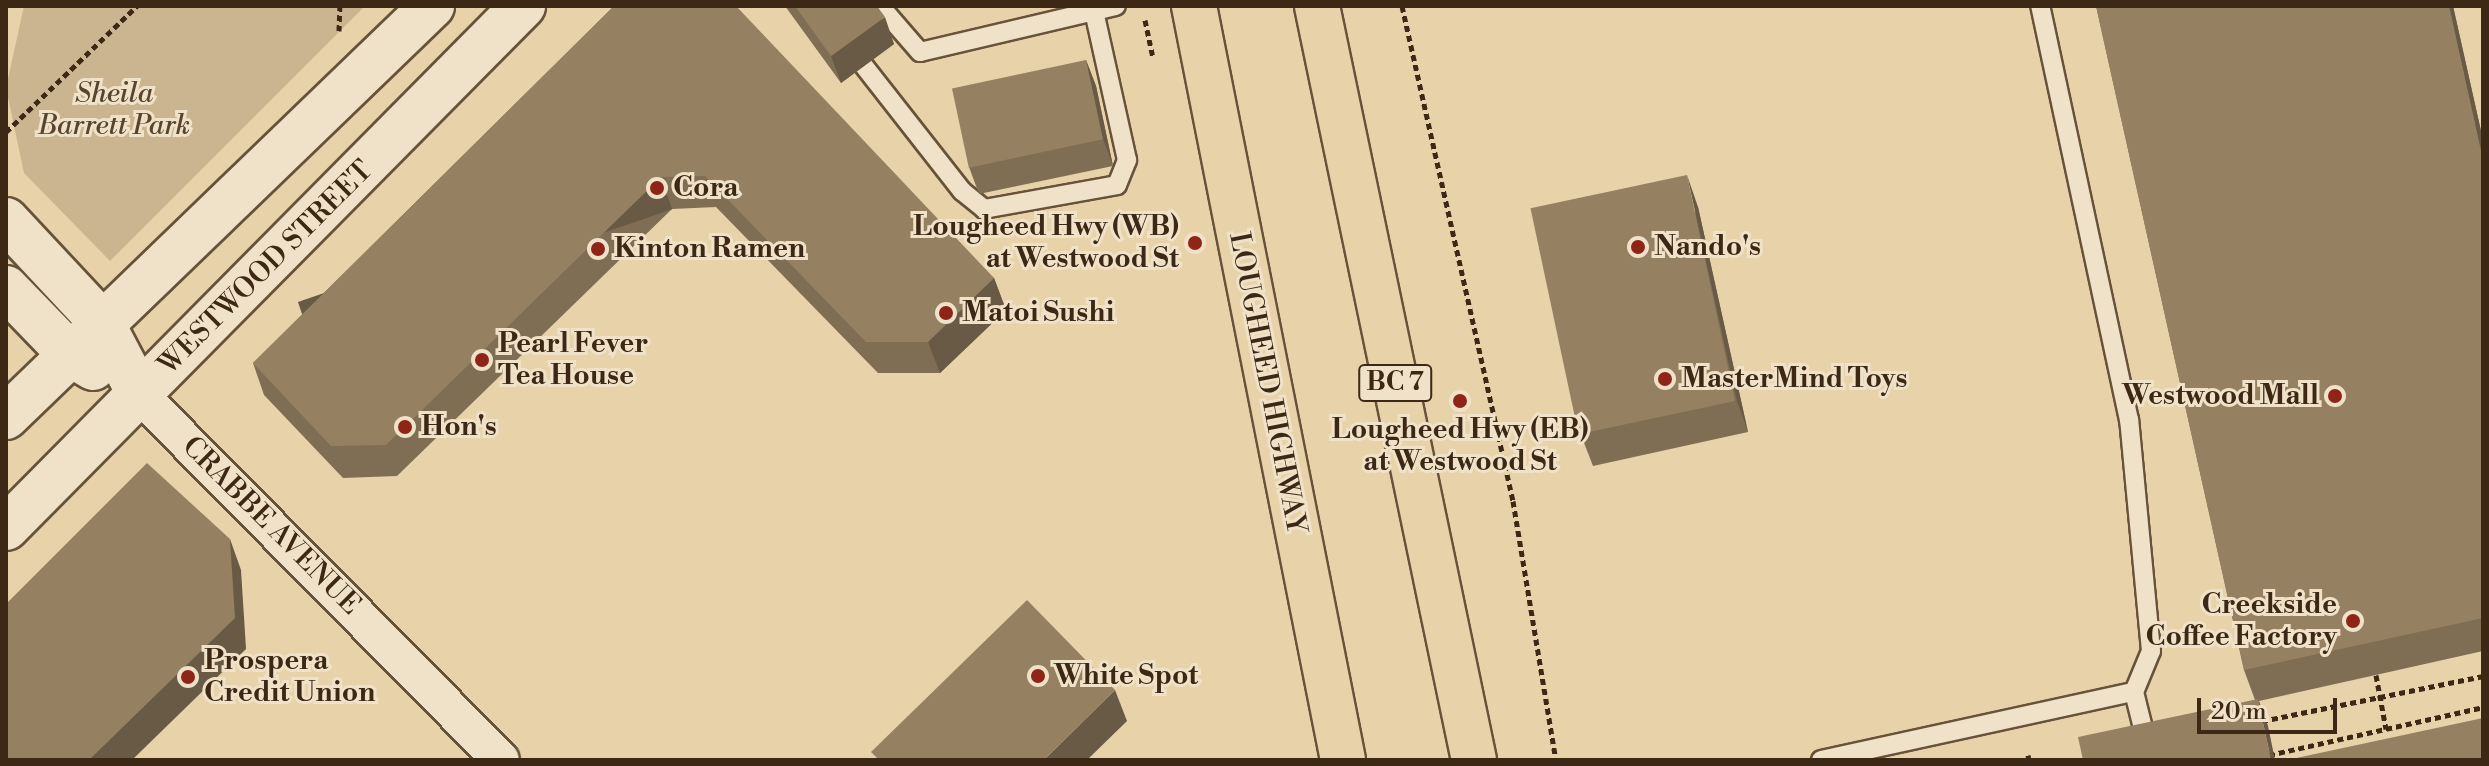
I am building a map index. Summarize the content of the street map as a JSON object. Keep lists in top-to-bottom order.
{
  "streets": {
    "main road": ["WESTWOOD STREET", "LOUGHEED HIGHWAY", "BC 7"],
    "street": ["CRABBE AVENUE"]
  },
  "crossings": [
    ["WESTWOOD STREET", "CRABBE AVENUE"]
  ],
  "parks": ["Sheila Barrett Park"],
  "places": [
    "Cora",
    "Lougheed Hwy (WB) at Westwood St",
    "Nando's",
    "Kinton Ramen",
    "Matoi Sushi",
    "Pearl Fever Tea House",
    "MasterMind Toys",
    "Westwood Mall",
    "Lougheed Hwy (EB) at Westwood St",
    "Hon's",
    "Creekside Coffee Factory",
    "White Spot",
    "Prospera Credit Union"
  ],
  "scale_bar": "20 m"
}
